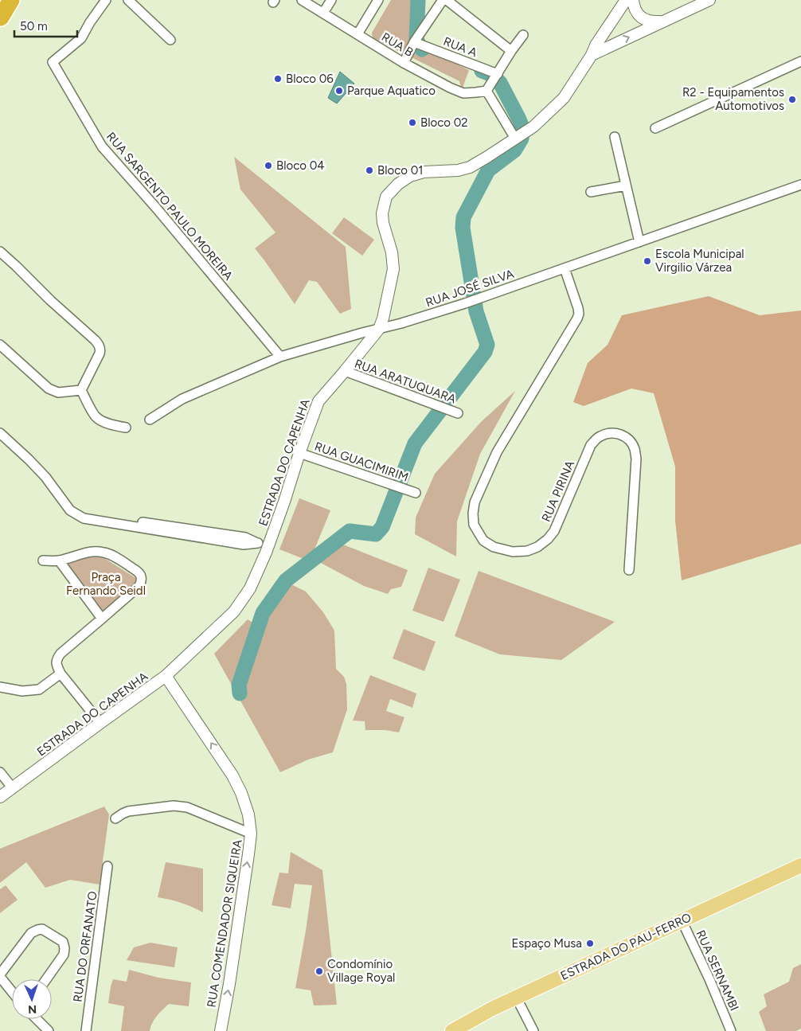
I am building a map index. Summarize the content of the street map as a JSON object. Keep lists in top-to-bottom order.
{
  "streets": {
    "main road": ["ESTRADA DO PAU-FERRO"],
    "street": [
      "RUA B",
      "RUA A",
      "RUA SARGENTO PAULO MOREIRA",
      "RUA JOSÉ SILVA",
      "RUA ARATUQUARA",
      "RUA GUACIMIRIM",
      "ESTRADA DO CAPENHA",
      "RUA PIRINA",
      "RUA COMENDADOR SIQUEIRA",
      "RUA DO ORFANATO",
      "RUA SERNAMBI"
    ]
  },
  "crossings": [
    ["RUA SARGENTO PAULO MOREIRA", "RUA JOSÉ SILVA"],
    ["RUA JOSÉ SILVA", "ESTRADA DO CAPENHA"],
    ["RUA JOSÉ SILVA", "RUA PIRINA"],
    ["RUA ARATUQUARA", "ESTRADA DO CAPENHA"],
    ["RUA GUACIMIRIM", "ESTRADA DO CAPENHA"],
    ["ESTRADA DO CAPENHA", "RUA COMENDADOR SIQUEIRA"],
    ["ESTRADA DO PAU-FERRO", "RUA SERNAMBI"]
  ],
  "one_way": ["RUA COMENDADOR SIQUEIRA"],
  "parks": ["Praça Fernando Seidl"],
  "places": [
    "Bloco 06",
    "Parque Aquatico",
    "R2 - Equipamentos Automotivos",
    "Bloco 02",
    "Bloco 04",
    "Bloco 01",
    "Escola Municipal Virgilio Várzea",
    "Espaço Musa",
    "Condomínio Village Royal"
  ],
  "scale_bar": "50 m",
  "north": "bottom"
}
